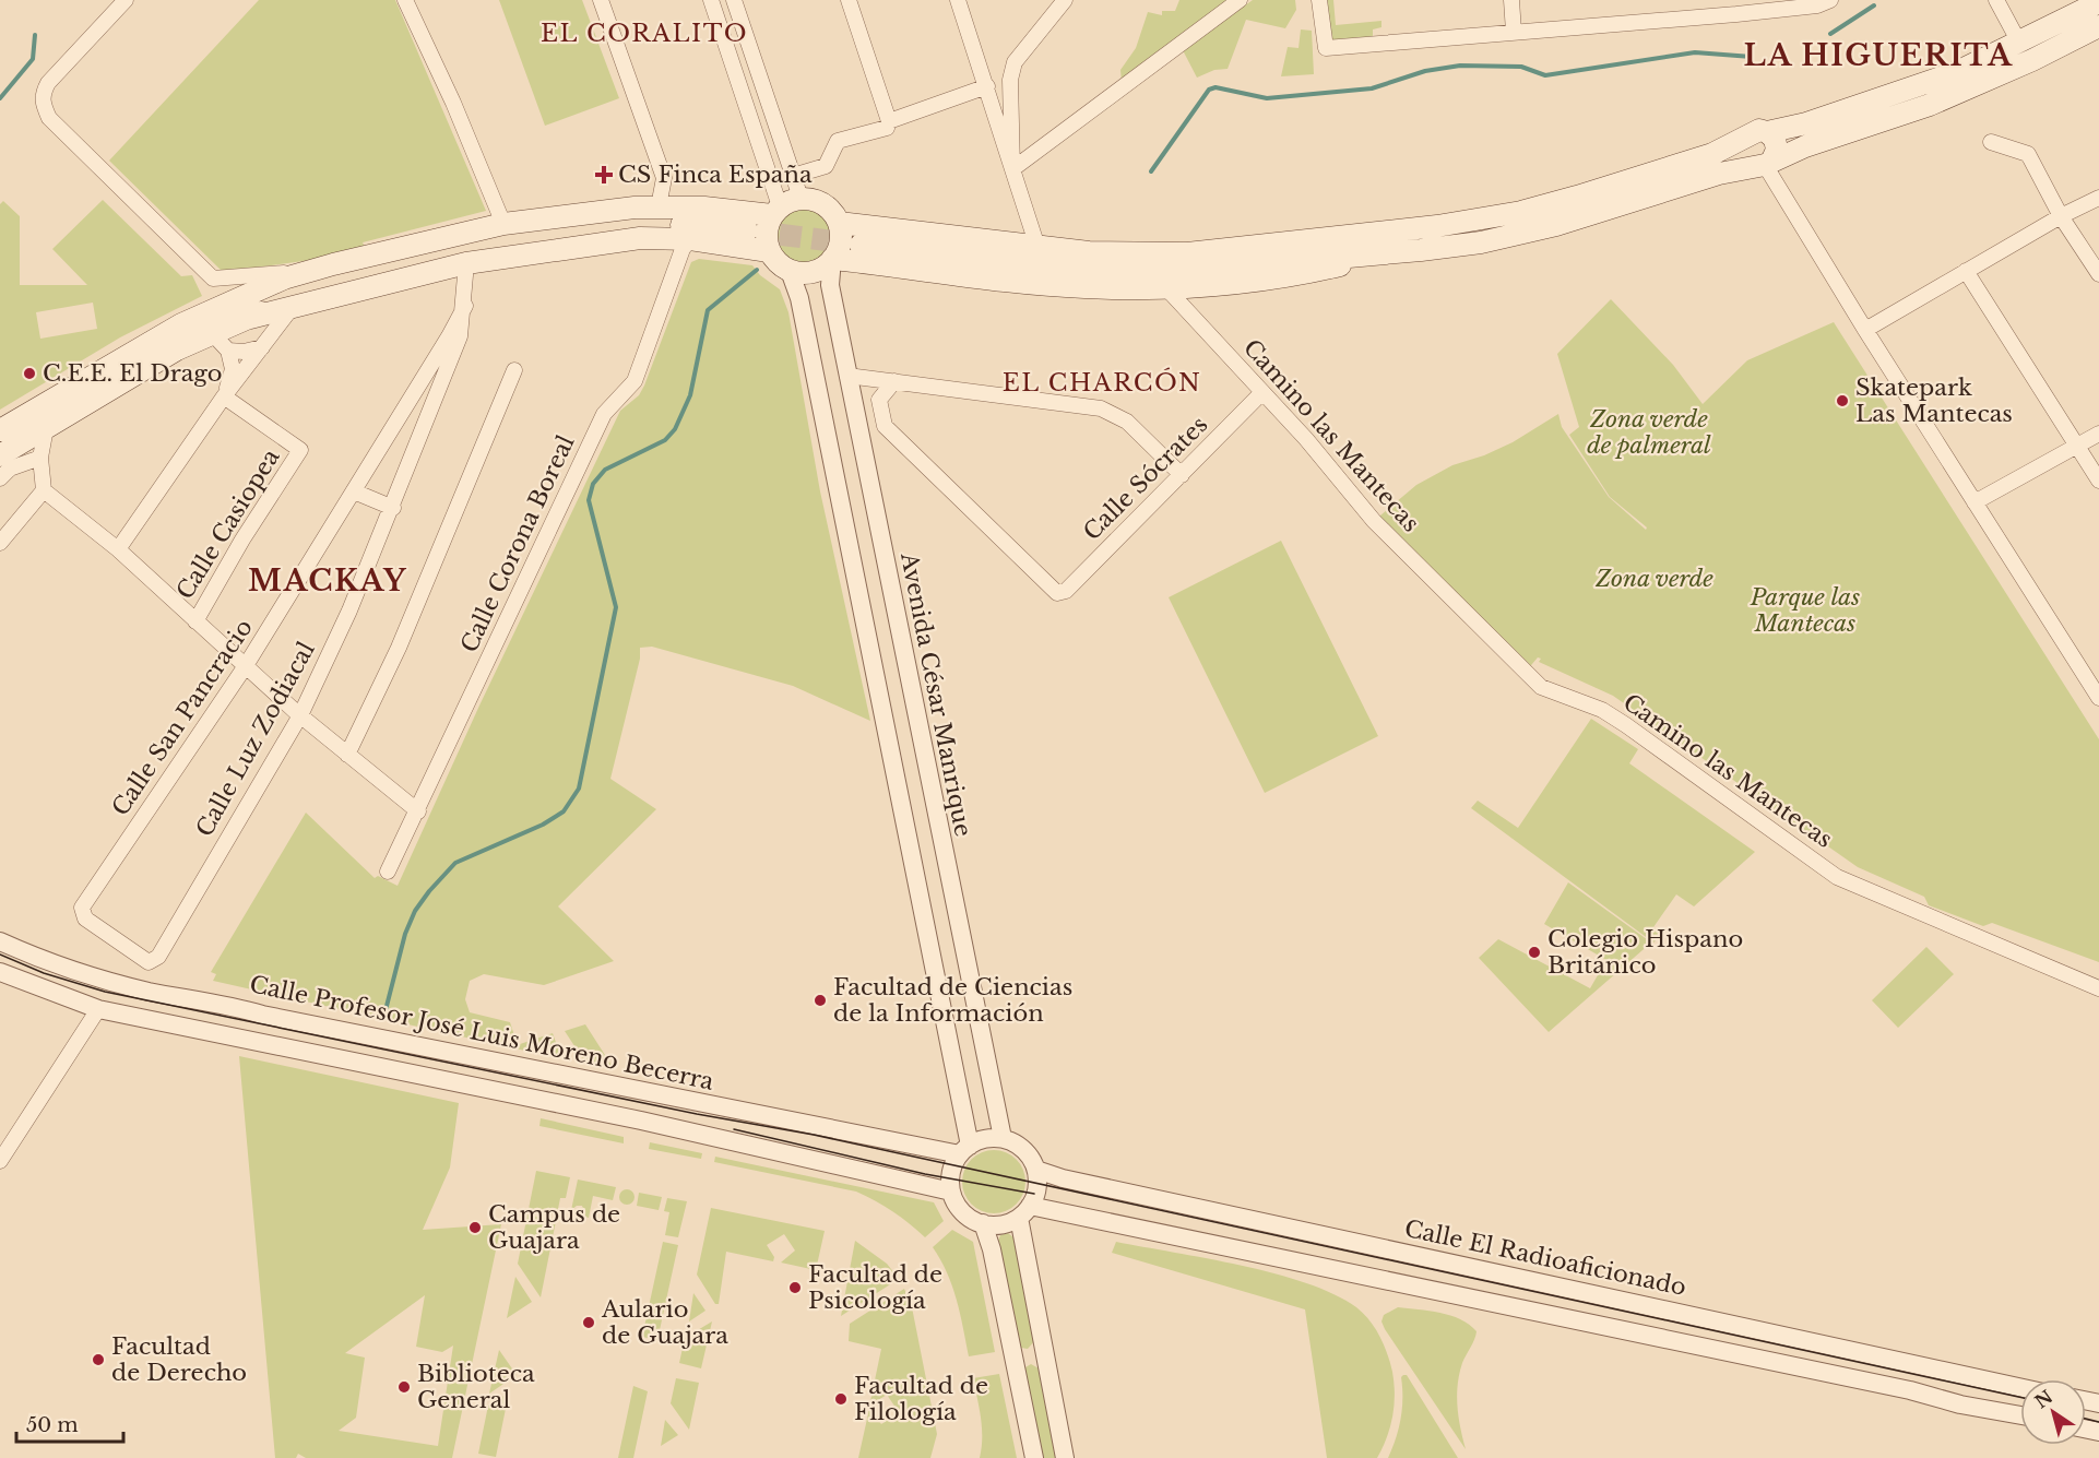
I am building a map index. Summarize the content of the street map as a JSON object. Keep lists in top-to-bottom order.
{
  "streets": {
    "street": [
      "Camino las Mantecas",
      "Calle Sócrates",
      "Calle Casiopea",
      "Calle Corona Boreal",
      "Avenida César Manrique",
      "Calle San Pancracio",
      "Calle Luz Zodiacal",
      "Calle Profesor José Luis Moreno Becerra",
      "Calle El Radioaficionado"
    ]
  },
  "crossings": [
    ["Camino las Mantecas", "Calle Sócrates"],
    ["Avenida César Manrique", "Calle Profesor José Luis Moreno Becerra"],
    ["Avenida César Manrique", "Calle El Radioaficionado"],
    ["Calle San Pancracio", "Calle Luz Zodiacal"],
    ["Calle Profesor José Luis Moreno Becerra", "Calle El Radioaficionado"]
  ],
  "districts": [
    "EL CORALITO",
    "LA HIGUERITA",
    "EL CHARCÓN",
    "MACKAY"
  ],
  "parks": ["Zona verde de palmeral", "Zona verde", "Parque las Mantecas"],
  "places": {
    "health": ["CS Finca España"],
    "other": [
      "C.E.E. El Drago",
      "Skatepark Las Mantecas",
      "Colegio Hispano Británico",
      "Facultad de Ciencias de la Información",
      "Campus de Guajara",
      "Facultad de Psicología",
      "Aulario de Guajara",
      "Facultad de Derecho",
      "Biblioteca General",
      "Facultad de Filología"
    ]
  },
  "scale_bar": "50 m",
  "north": "top left"
}
